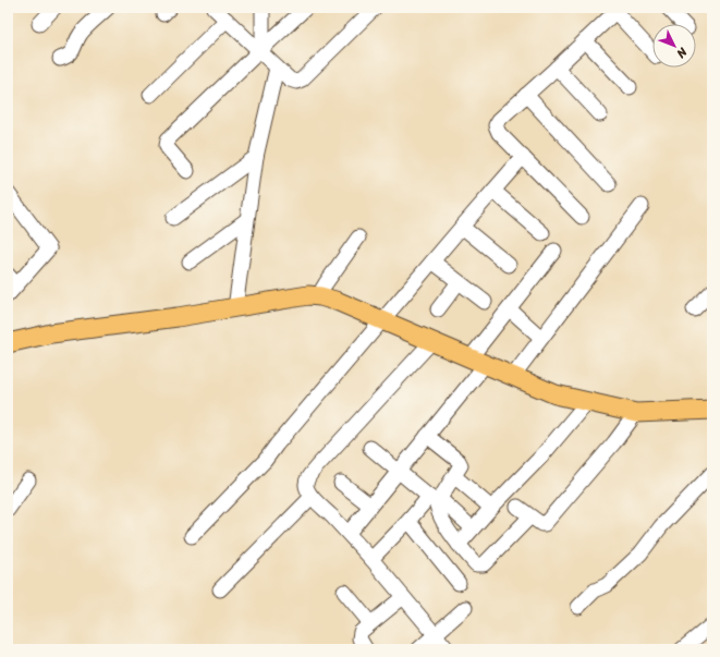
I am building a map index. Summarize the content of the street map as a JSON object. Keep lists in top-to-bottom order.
{
  "north": "bottom right"
}
